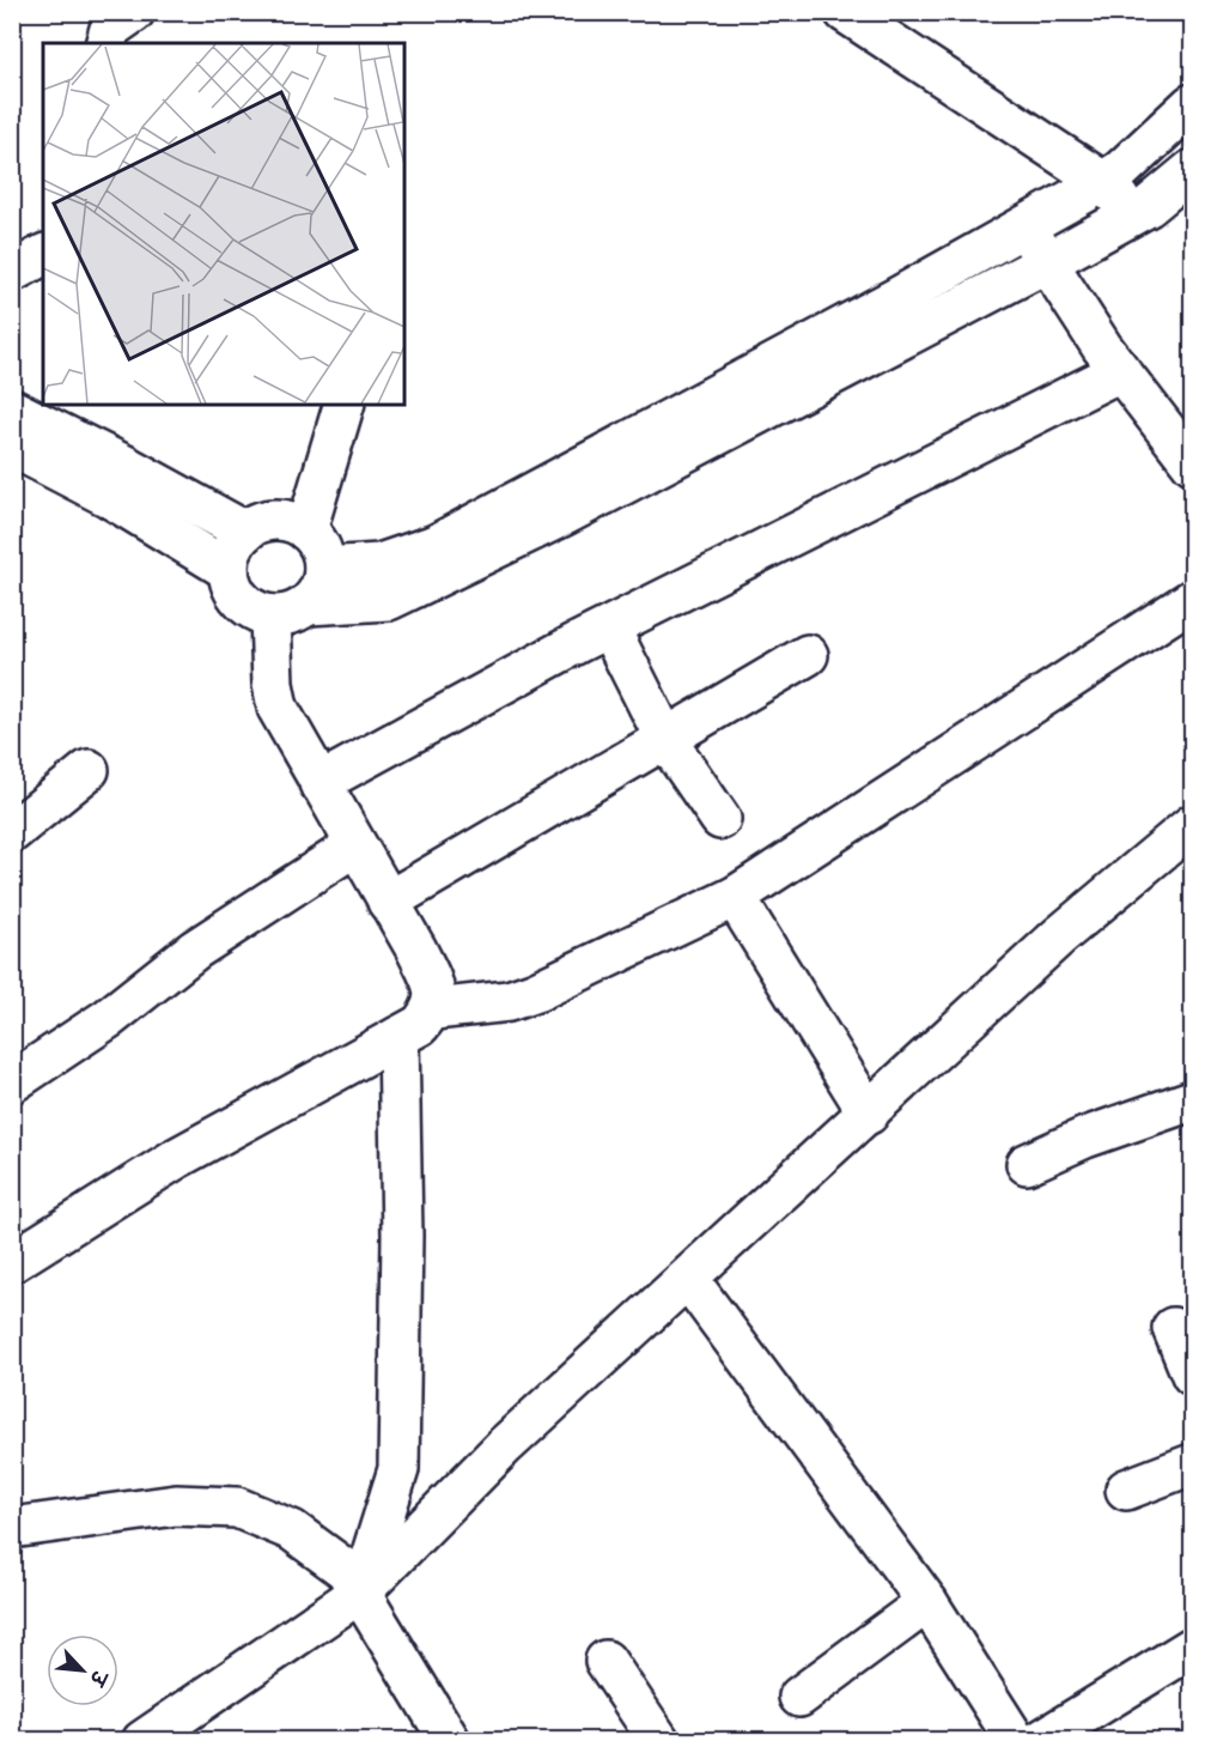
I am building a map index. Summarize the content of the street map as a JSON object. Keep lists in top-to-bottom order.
{
  "north": "bottom right"
}
